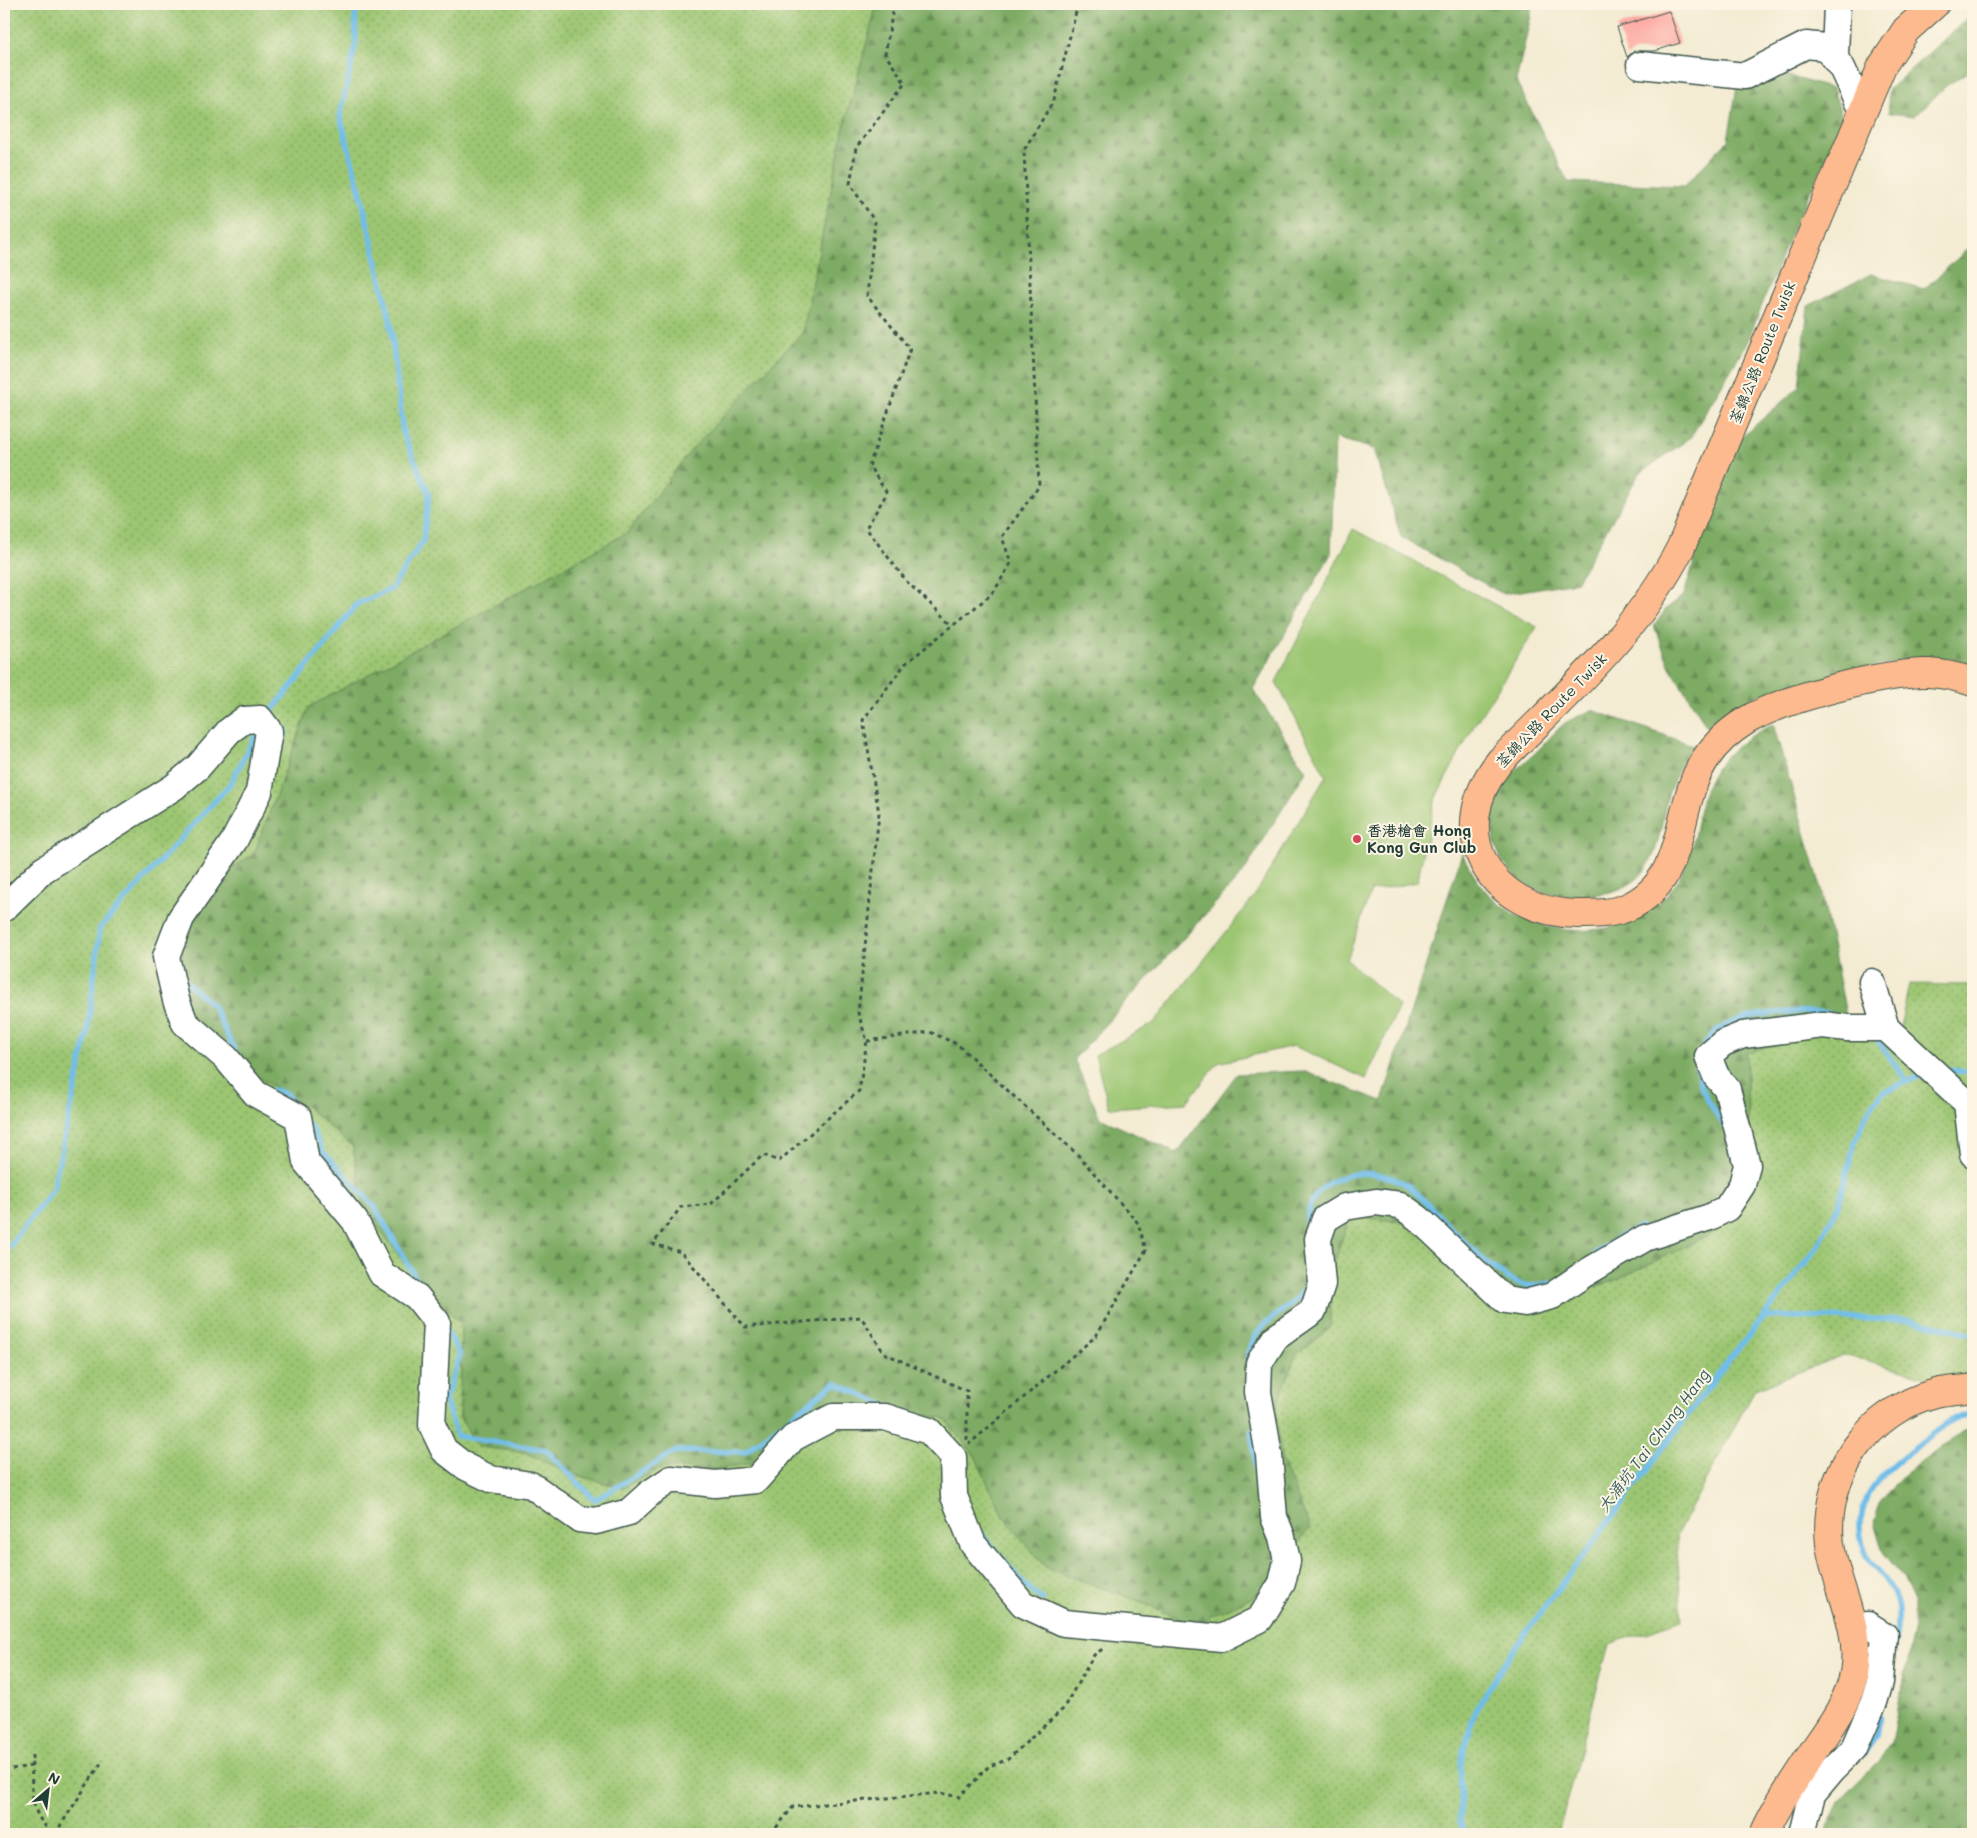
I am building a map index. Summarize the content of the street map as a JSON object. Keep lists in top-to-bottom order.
{
  "streets": {
    "main road": ["荃錦公路 Route Twisk"]
  },
  "water": ["大涌坑 Tai Chung Hang"],
  "places": ["香港槍會 Hong Kong Gun Club"],
  "north": "top right"
}
